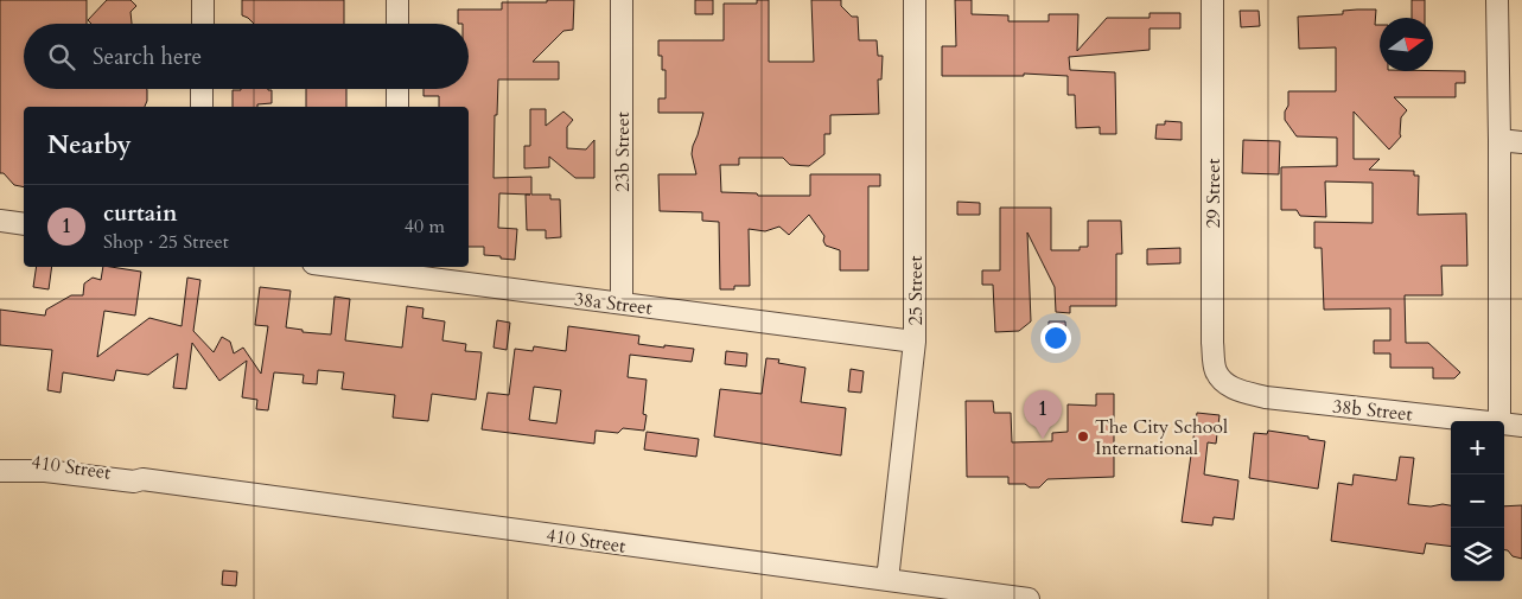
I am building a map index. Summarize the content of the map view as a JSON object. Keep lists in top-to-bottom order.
{
  "streets": {
    "street": [
      "23b Street",
      "29 Street",
      "25 Street",
      "38a Street",
      "38b Street",
      "410 Street"
    ]
  },
  "crossings": [
    ["23b Street", "38a Street"],
    ["29 Street", "38b Street"],
    ["25 Street", "38a Street"],
    ["25 Street", "410 Street"]
  ],
  "places": ["The City School International"],
  "north": "right",
  "page": {
    "search": "Search here",
    "heading": "Nearby",
    "list": [
      {
        "mark": "1",
        "name": "curtain",
        "note": "Shop · 25 Street",
        "value": "40 m"
      }
    ],
    "pins": "1",
    "map_buttons": ["+", "−"]
  }
}
